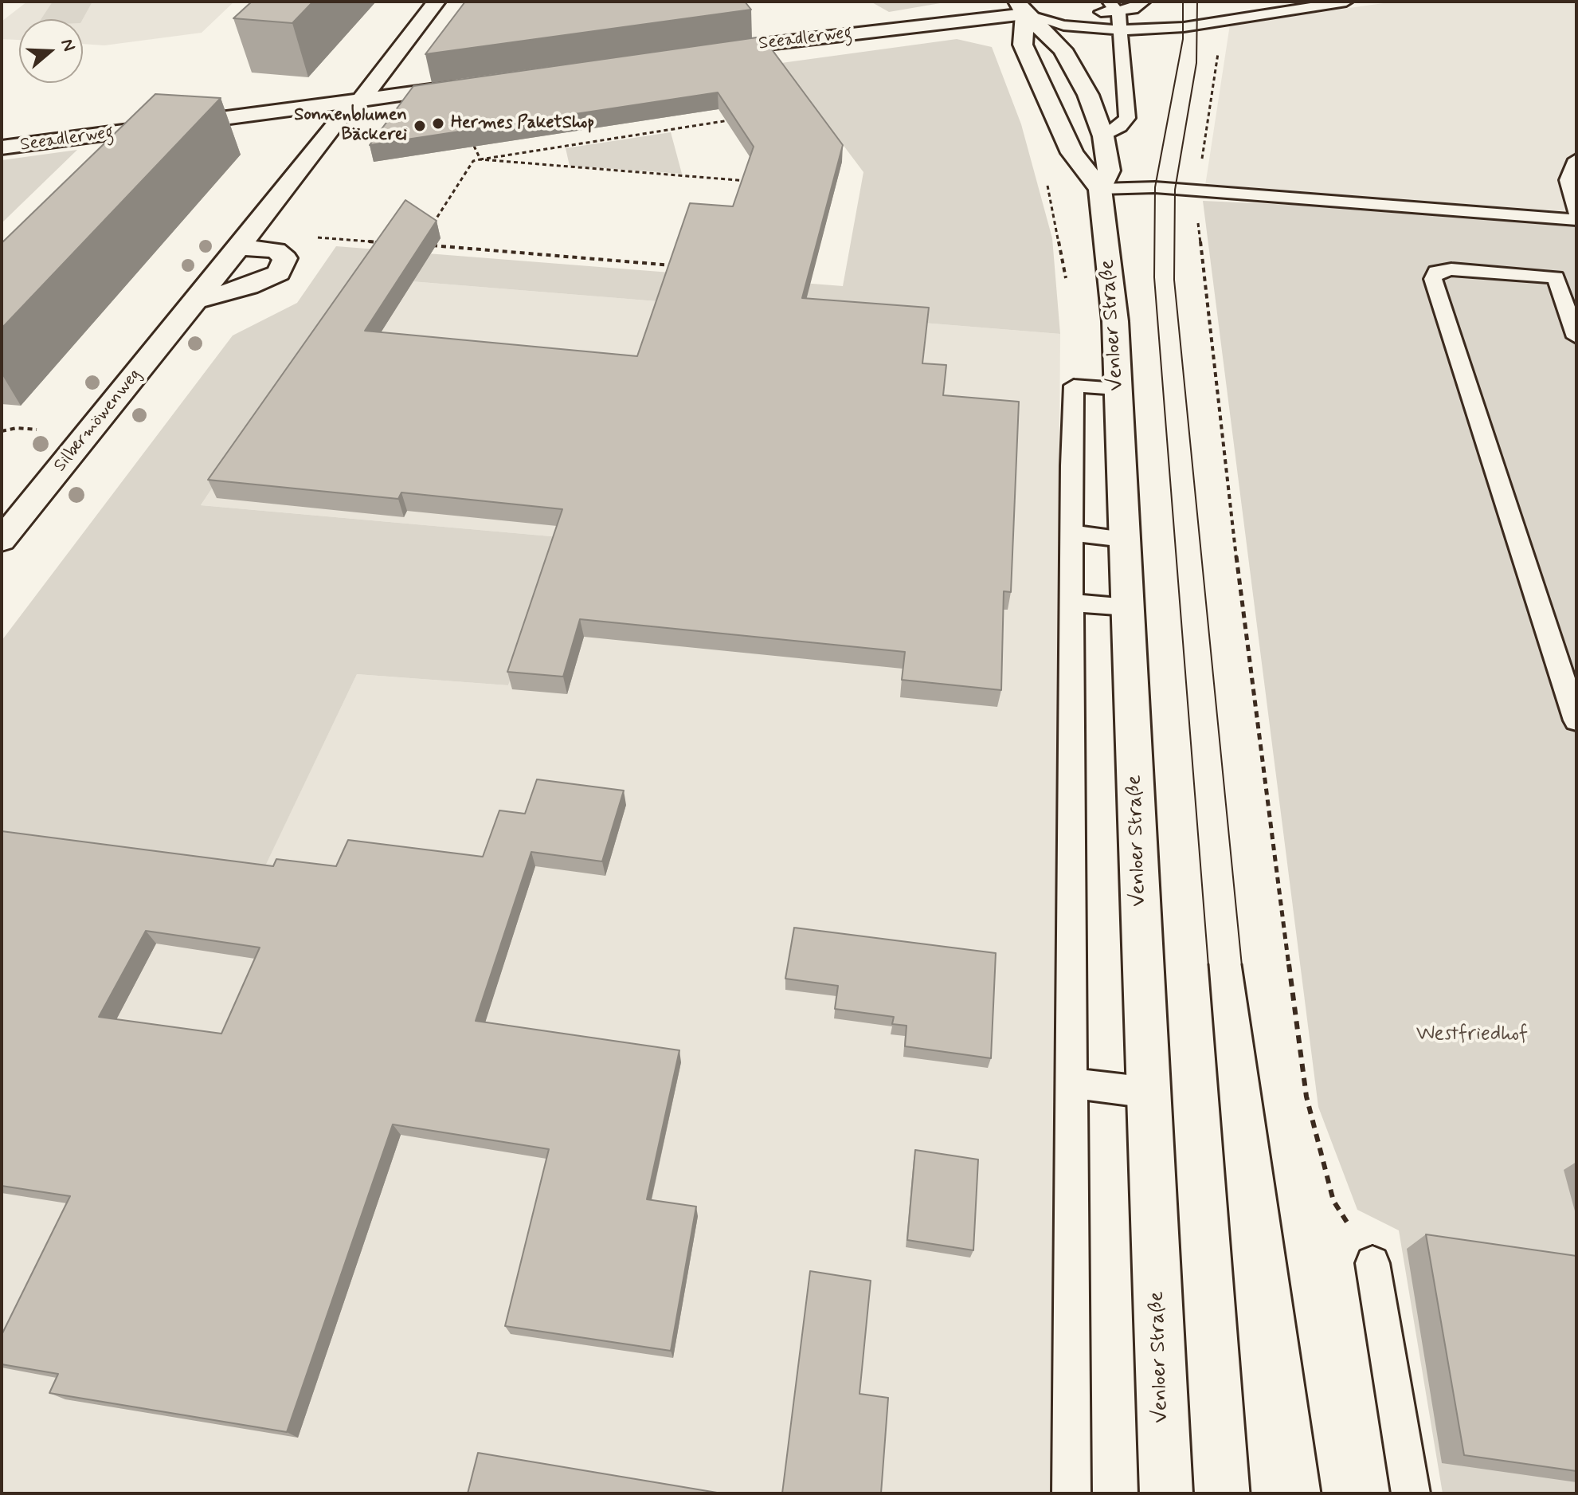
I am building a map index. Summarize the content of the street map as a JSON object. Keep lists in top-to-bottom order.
{
  "streets": {
    "street": ["Seeadlerweg", "Venloer Straße", "Silbermöwenweg"]
  },
  "crossings": [
    ["Seeadlerweg", "Venloer Straße"],
    ["Seeadlerweg", "Silbermöwenweg"]
  ],
  "parks": ["Westfriedhof"],
  "places": ["Hermes PaketShop", "Sonnenblumen Bäckerei"],
  "north": "right"
}
